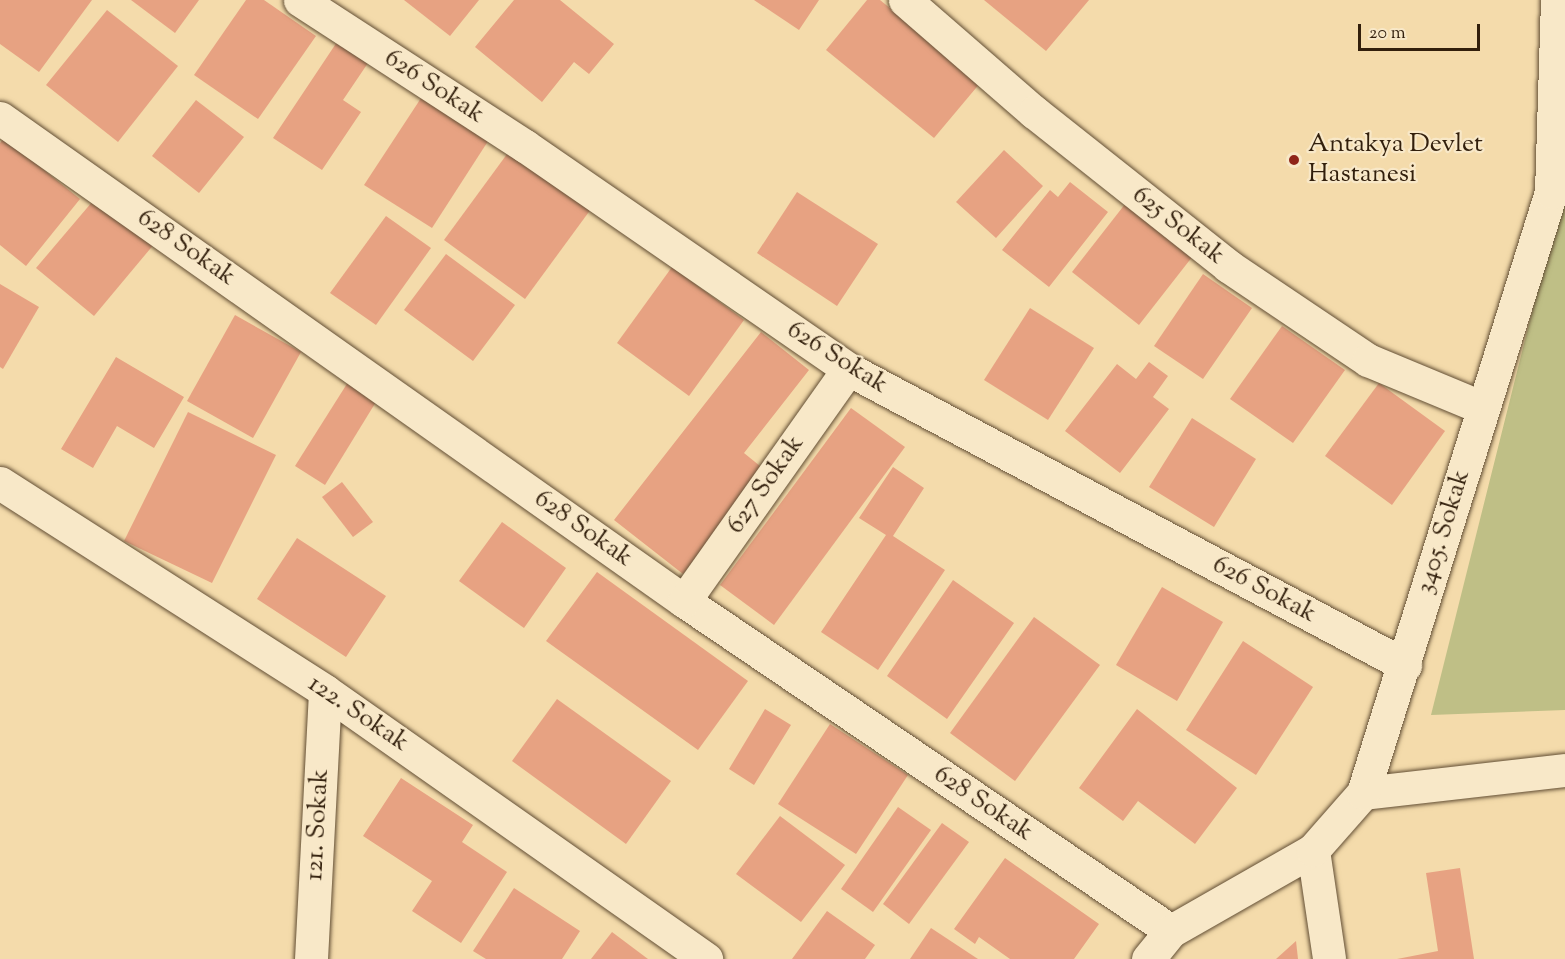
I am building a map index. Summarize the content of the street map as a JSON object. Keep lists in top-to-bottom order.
{
  "streets": {
    "street": [
      "626 Sokak",
      "625 Sokak",
      "628 Sokak",
      "627 Sokak",
      "3405. Sokak",
      "122. Sokak",
      "121. Sokak"
    ]
  },
  "crossings": [
    ["626 Sokak", "627 Sokak"],
    ["626 Sokak", "3405. Sokak"],
    ["625 Sokak", "3405. Sokak"],
    ["628 Sokak", "627 Sokak"],
    ["628 Sokak", "3405. Sokak"],
    ["122. Sokak", "121. Sokak"]
  ],
  "places": ["Antakya Devlet Hastanesi"],
  "scale_bar": "20 m"
}
